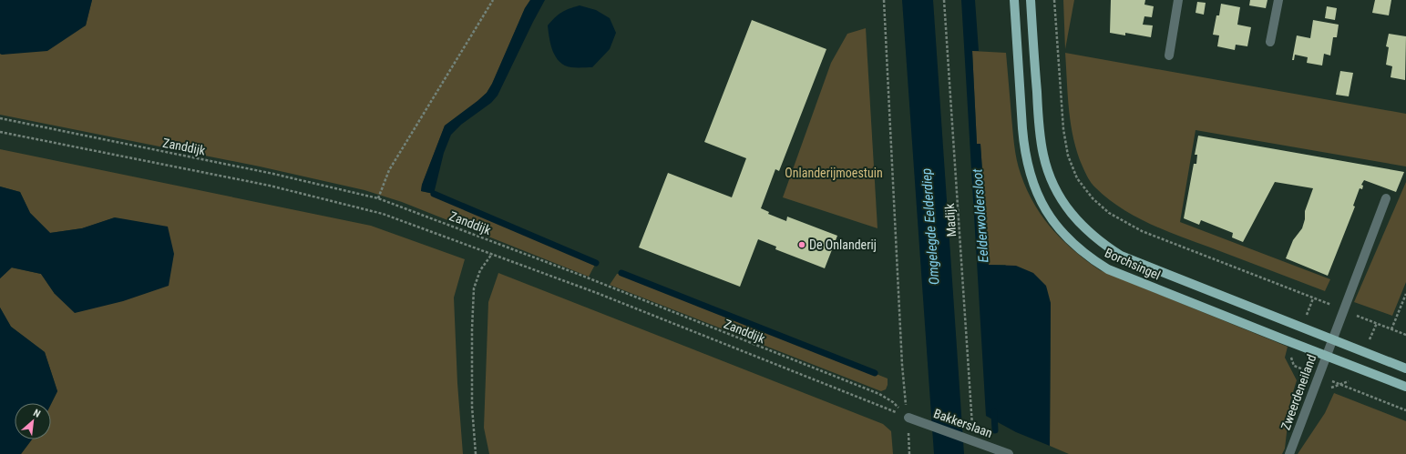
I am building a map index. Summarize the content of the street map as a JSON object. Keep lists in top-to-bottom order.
{
  "streets": {
    "main road": ["Borchsingel"],
    "street": ["Zweerdeneiland", "Bakkerslaan"],
    "path": ["Zanddijk", "Madijk"]
  },
  "crossings": [
    ["Zanddijk", "Bakkerslaan"],
    ["Madijk", "Bakkerslaan"],
    ["Borchsingel", "Zweerdeneiland"]
  ],
  "water": ["Eelderwoldersloot", "Omgelegde Eelderdiep"],
  "parks": ["Onlanderijmoestuin"],
  "places": ["De Onlanderij"],
  "north": "top right"
}
